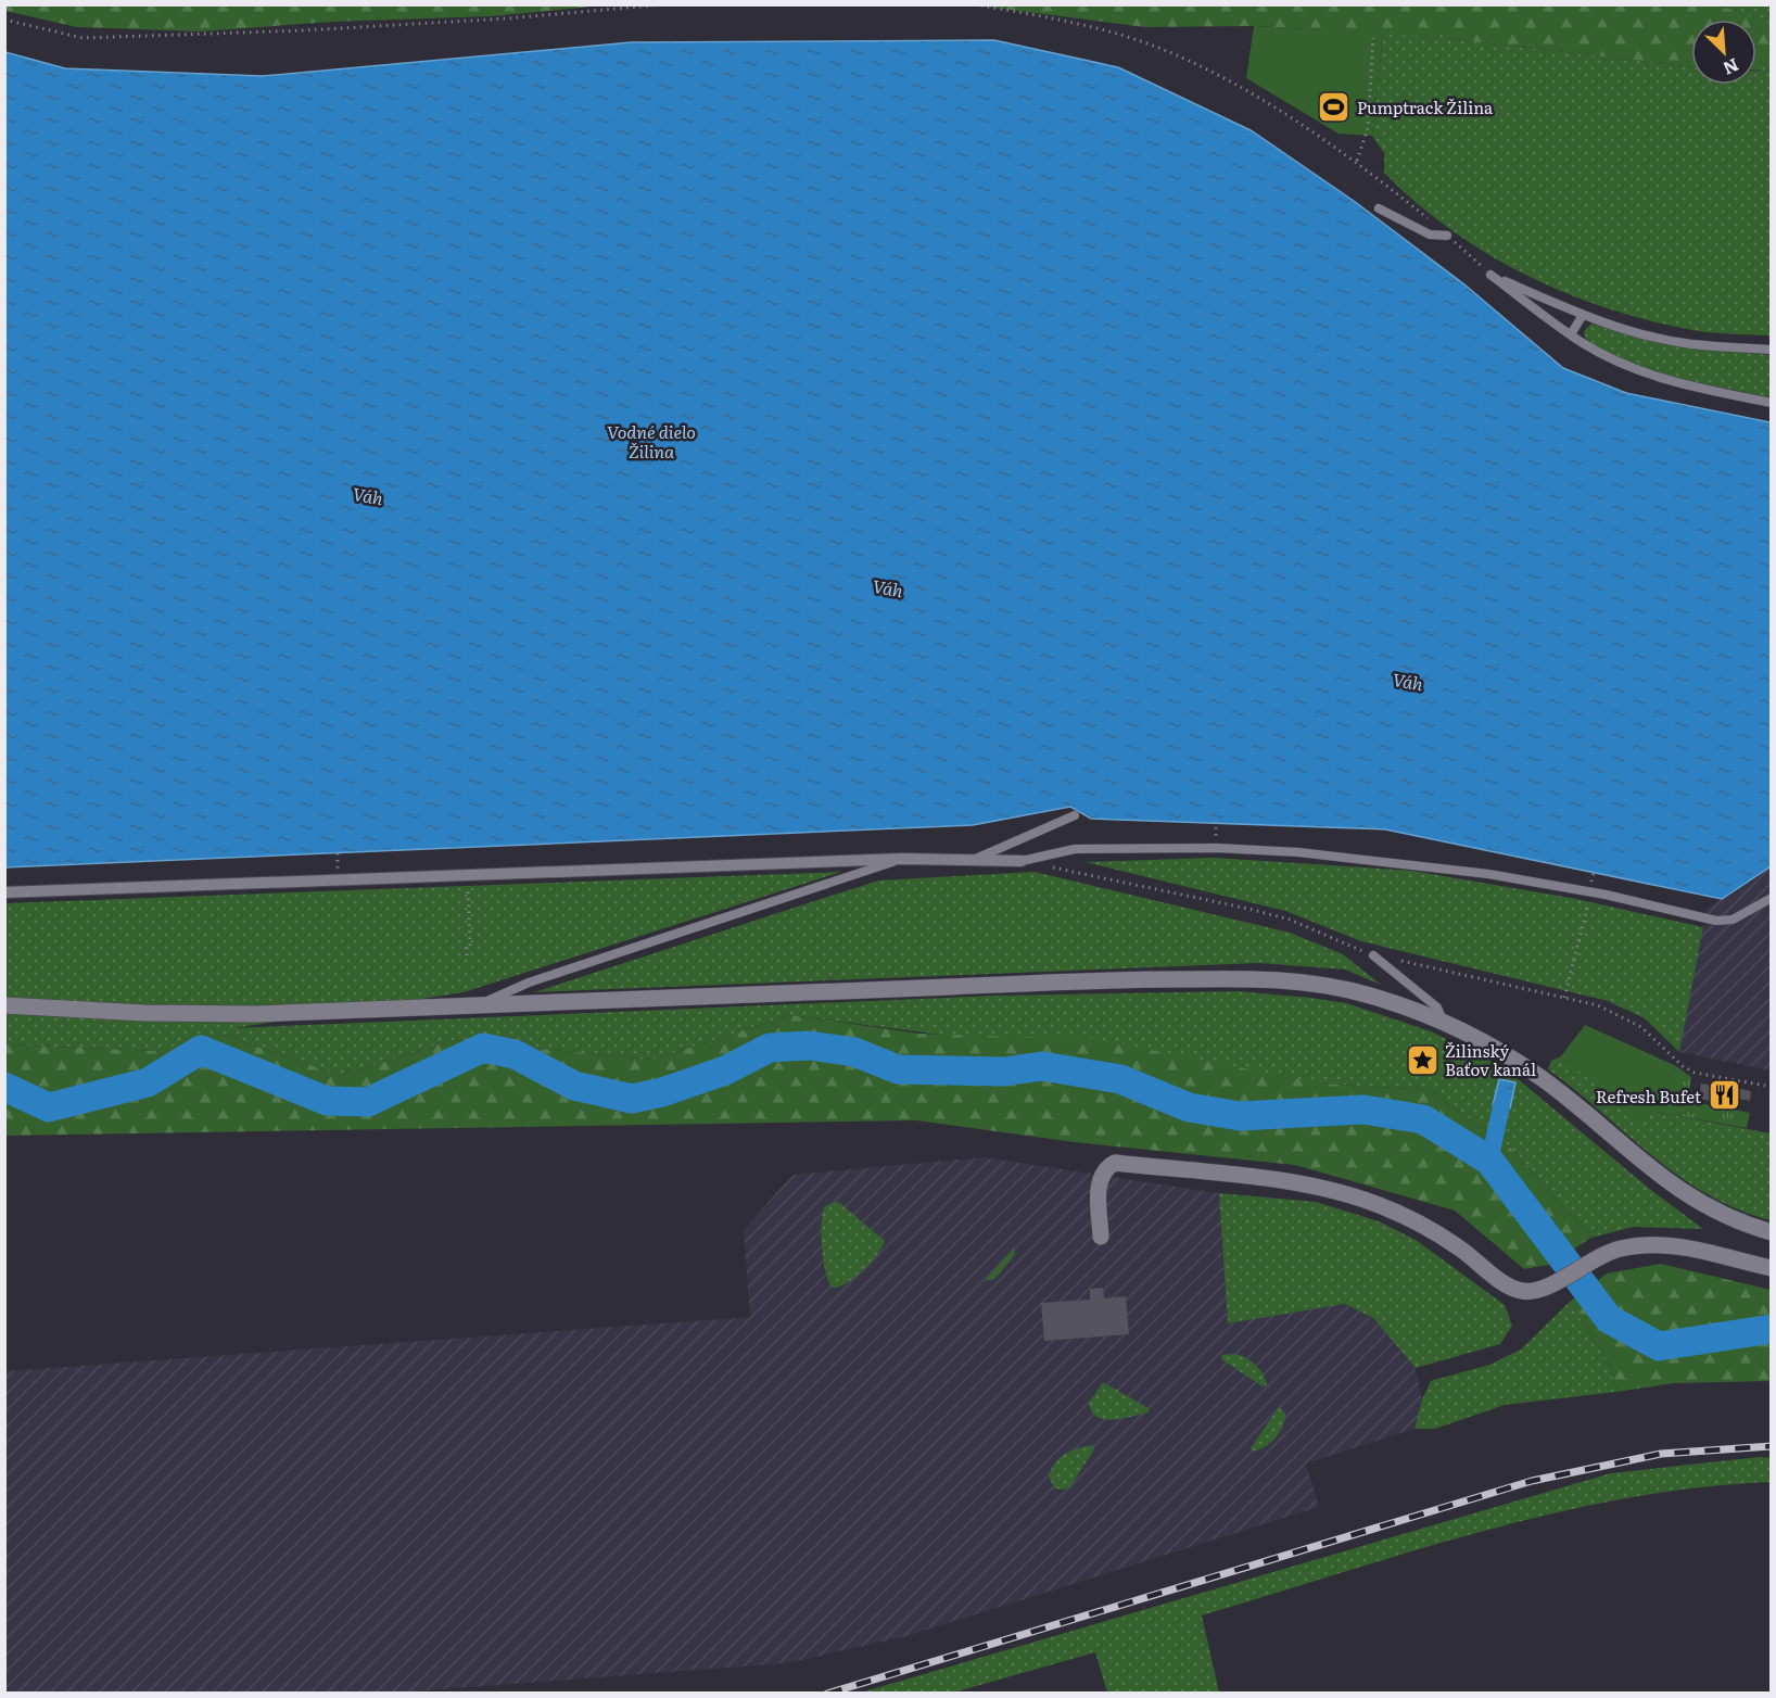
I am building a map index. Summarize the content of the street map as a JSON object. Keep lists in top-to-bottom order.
{
  "water": ["Vodné dielo Žilina", "Váh"],
  "places": {
    "sports": ["Pumptrack Žilina"],
    "place": ["Žilinský Baťov kanál"],
    "restaurant": ["Refresh Bufet"]
  },
  "north": "bottom right"
}
